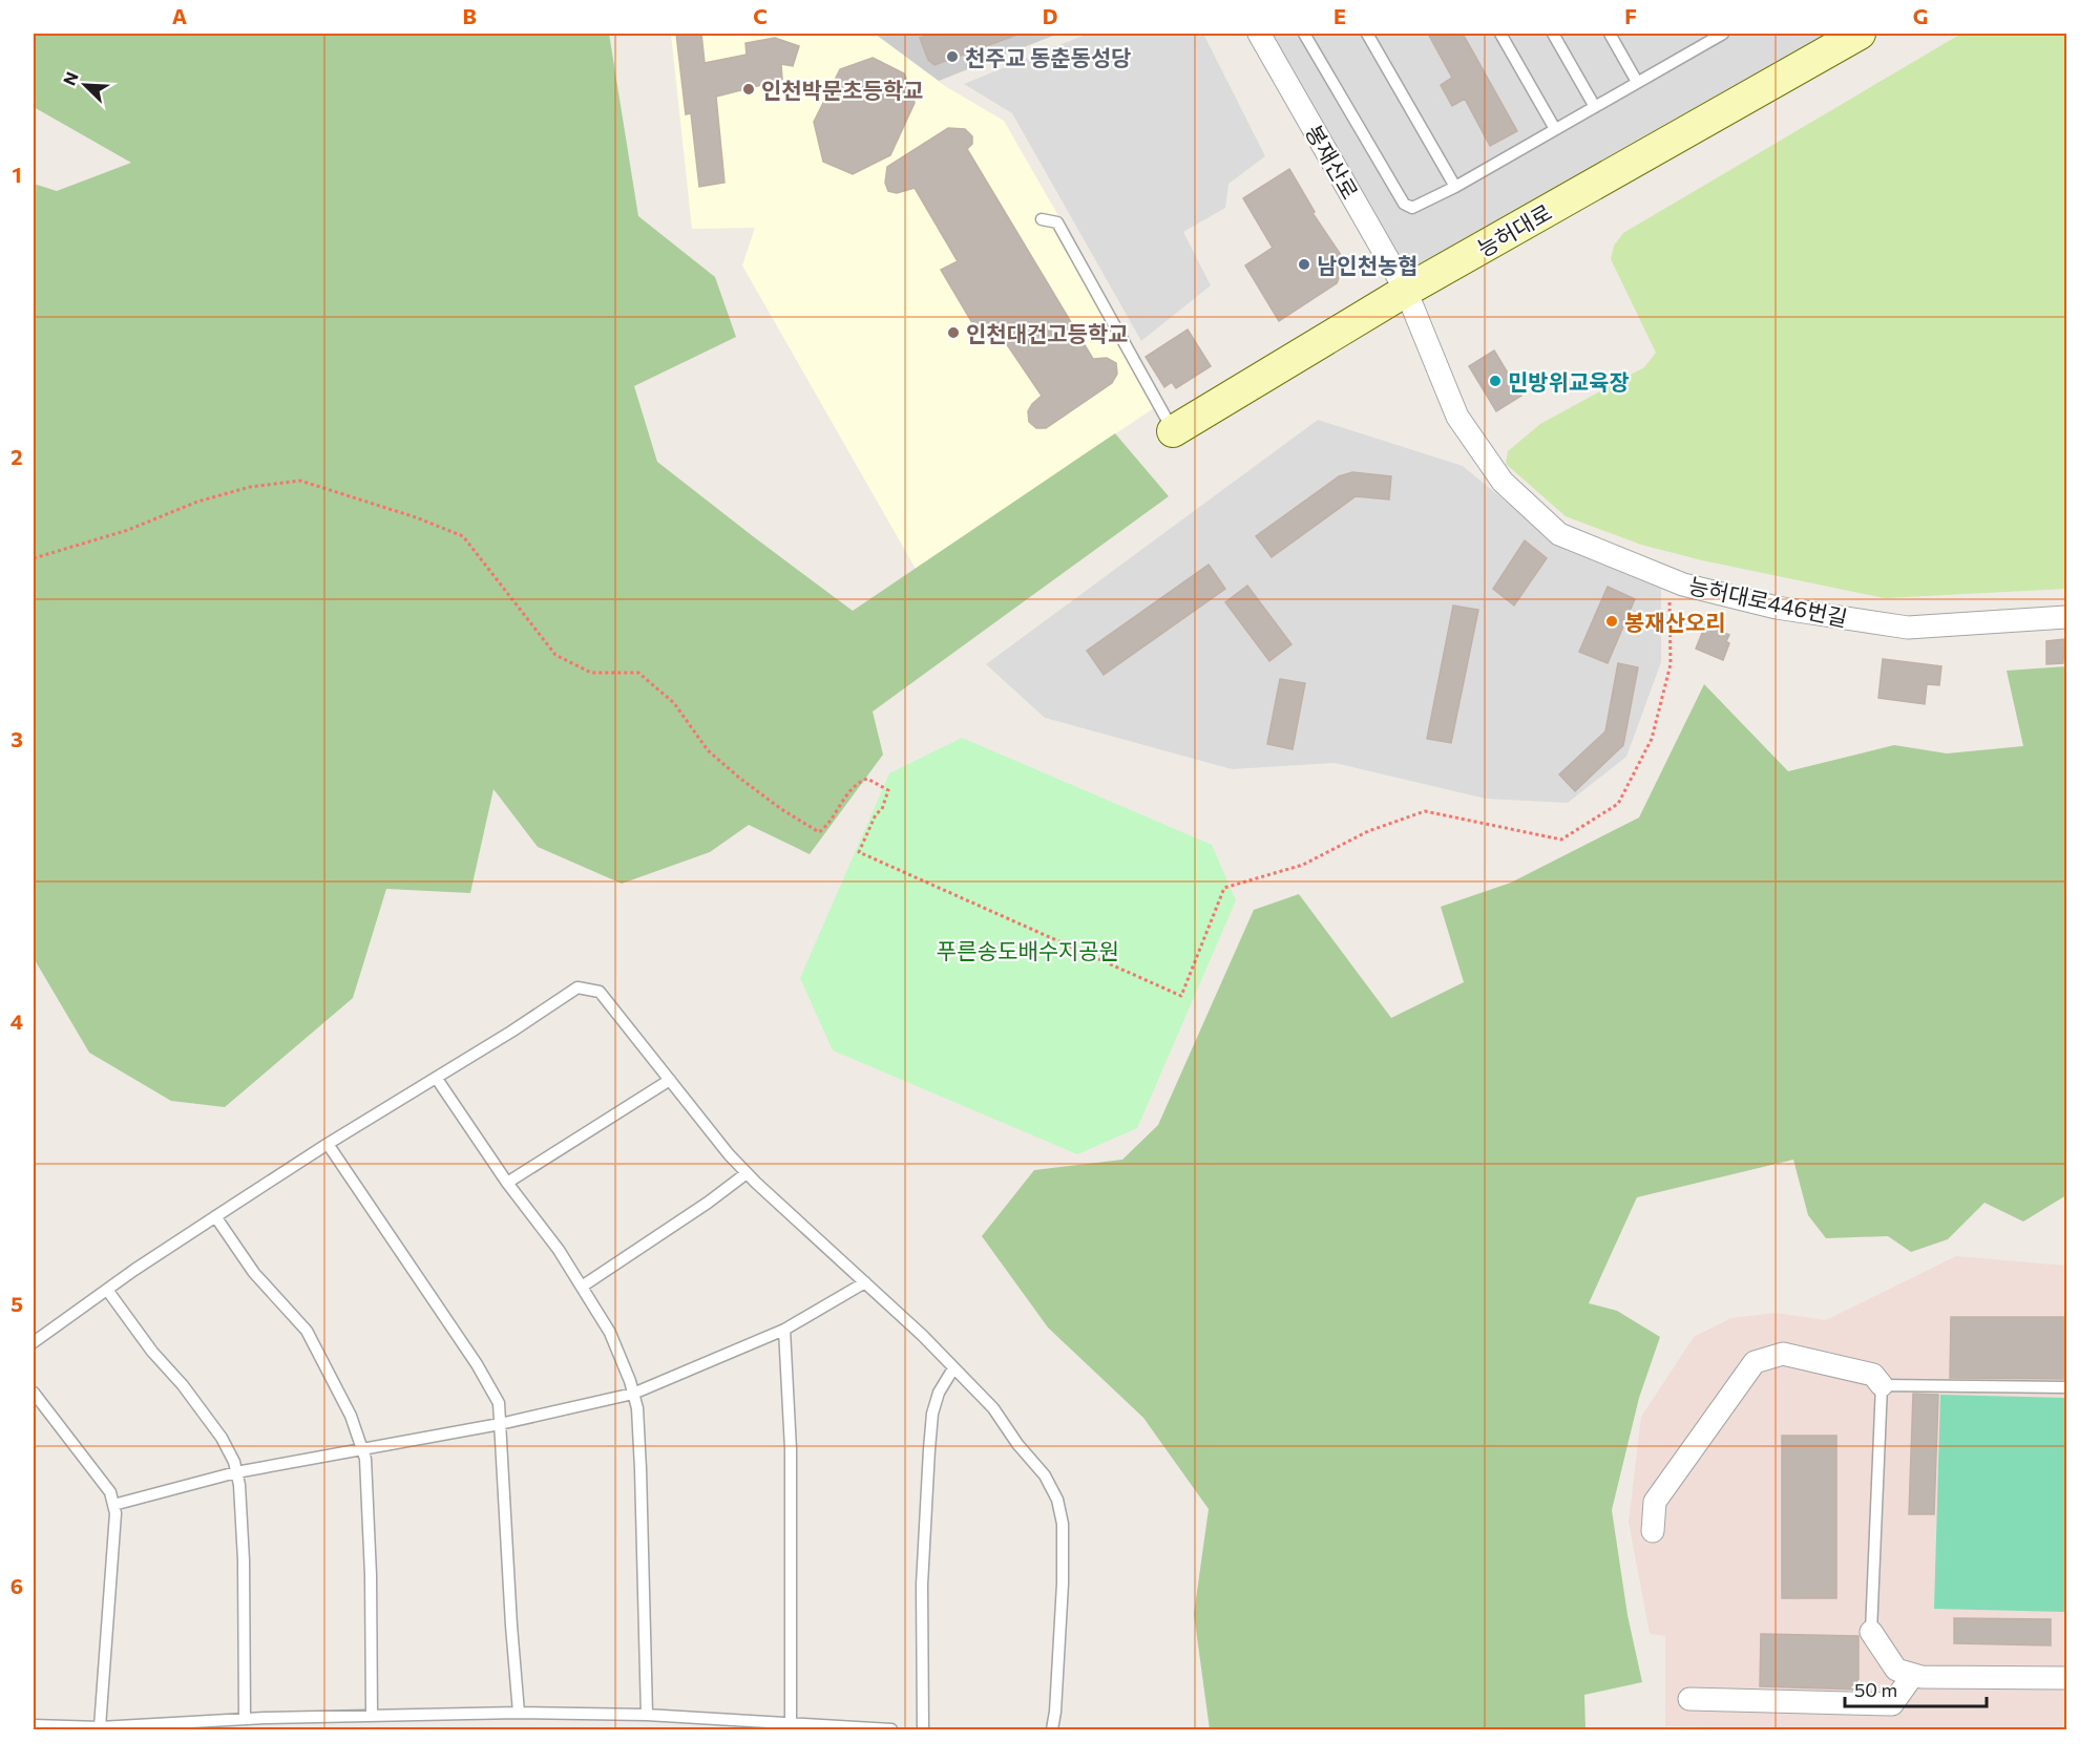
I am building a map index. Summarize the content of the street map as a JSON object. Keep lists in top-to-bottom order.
{
  "streets": {
    "main road": ["능허대로"],
    "street": ["봉재산로", "능허대로446번길"]
  },
  "crossings": [
    ["봉재산로", "능허대로"],
    ["봉재산로", "능허대로446번길"]
  ],
  "parks": ["푸른송도배수지공원"],
  "places": [
    "천주교 동춘동성당",
    "인천박문초등학교",
    "남인천농협",
    "인천대건고등학교",
    "민방위교육장",
    "봉재산오리"
  ],
  "scale_bar": "50 m",
  "north": "top left",
  "grid": {
    "columns": [
      "A",
      "B",
      "C",
      "D",
      "E",
      "F",
      "G"
    ],
    "rows": [
      "1",
      "2",
      "3",
      "4",
      "5",
      "6"
    ]
  }
}
